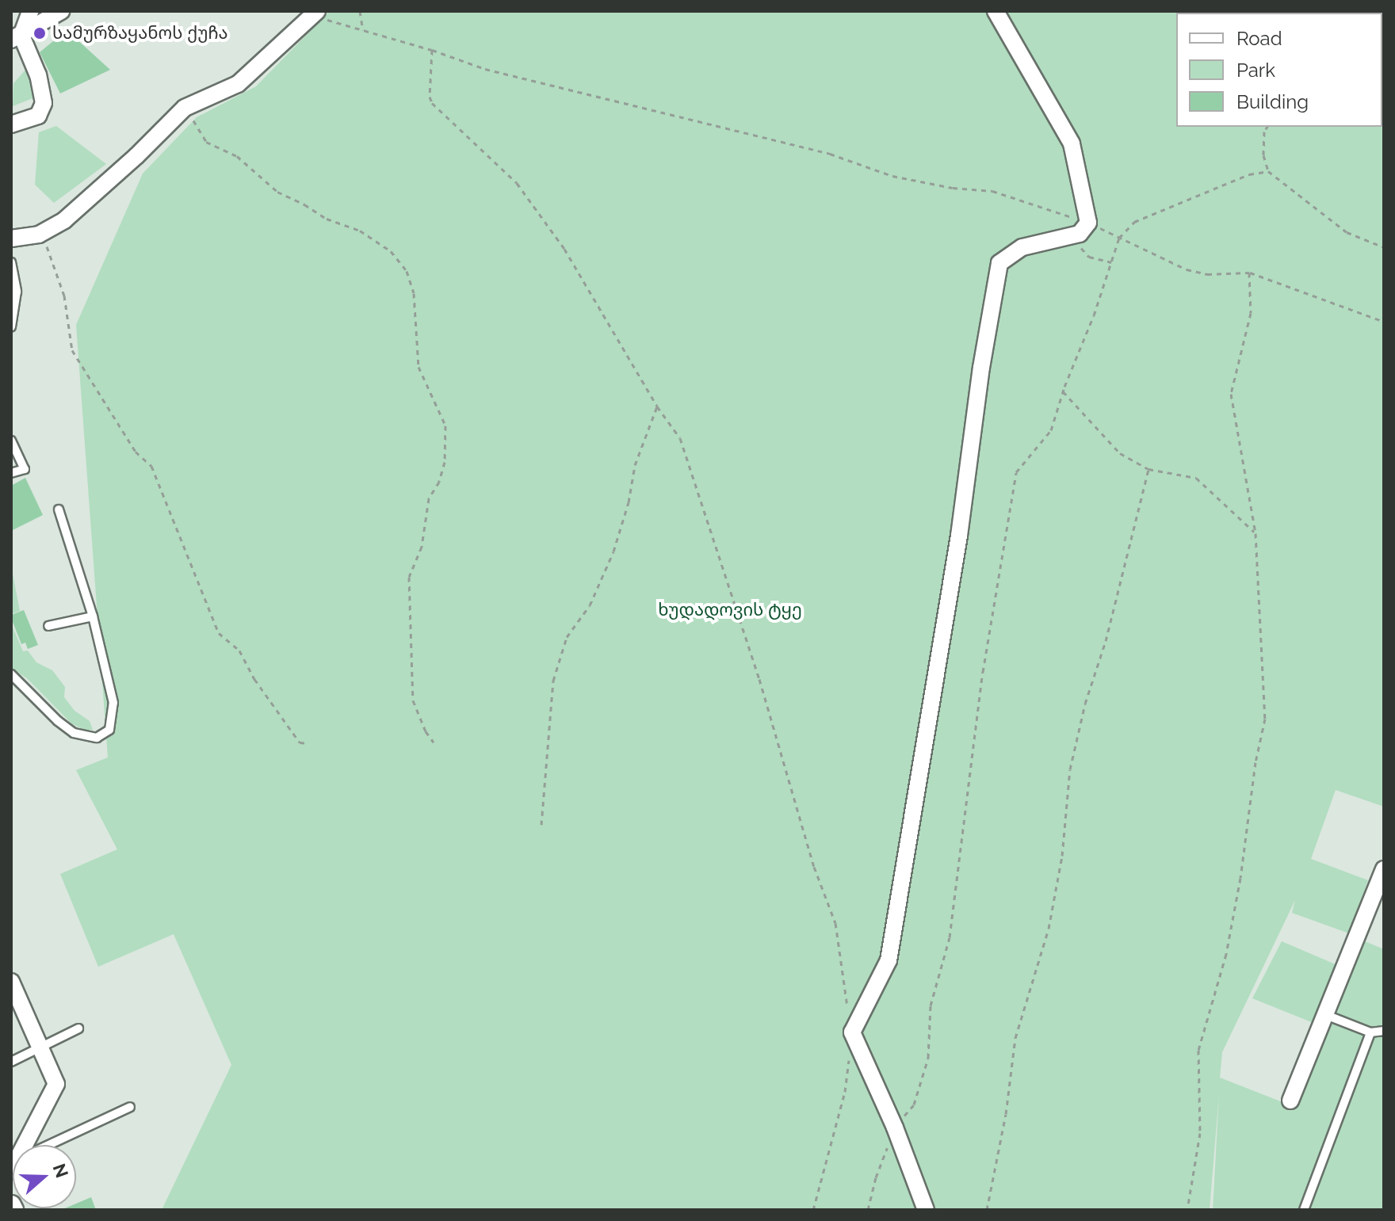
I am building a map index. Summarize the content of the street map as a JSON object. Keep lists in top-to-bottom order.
{
  "parks": ["ხუდადოვის ტყე"],
  "places": ["სამურზაყანოს ქუჩა"],
  "legend": ["Road", "Park", "Building"],
  "north": "right"
}
